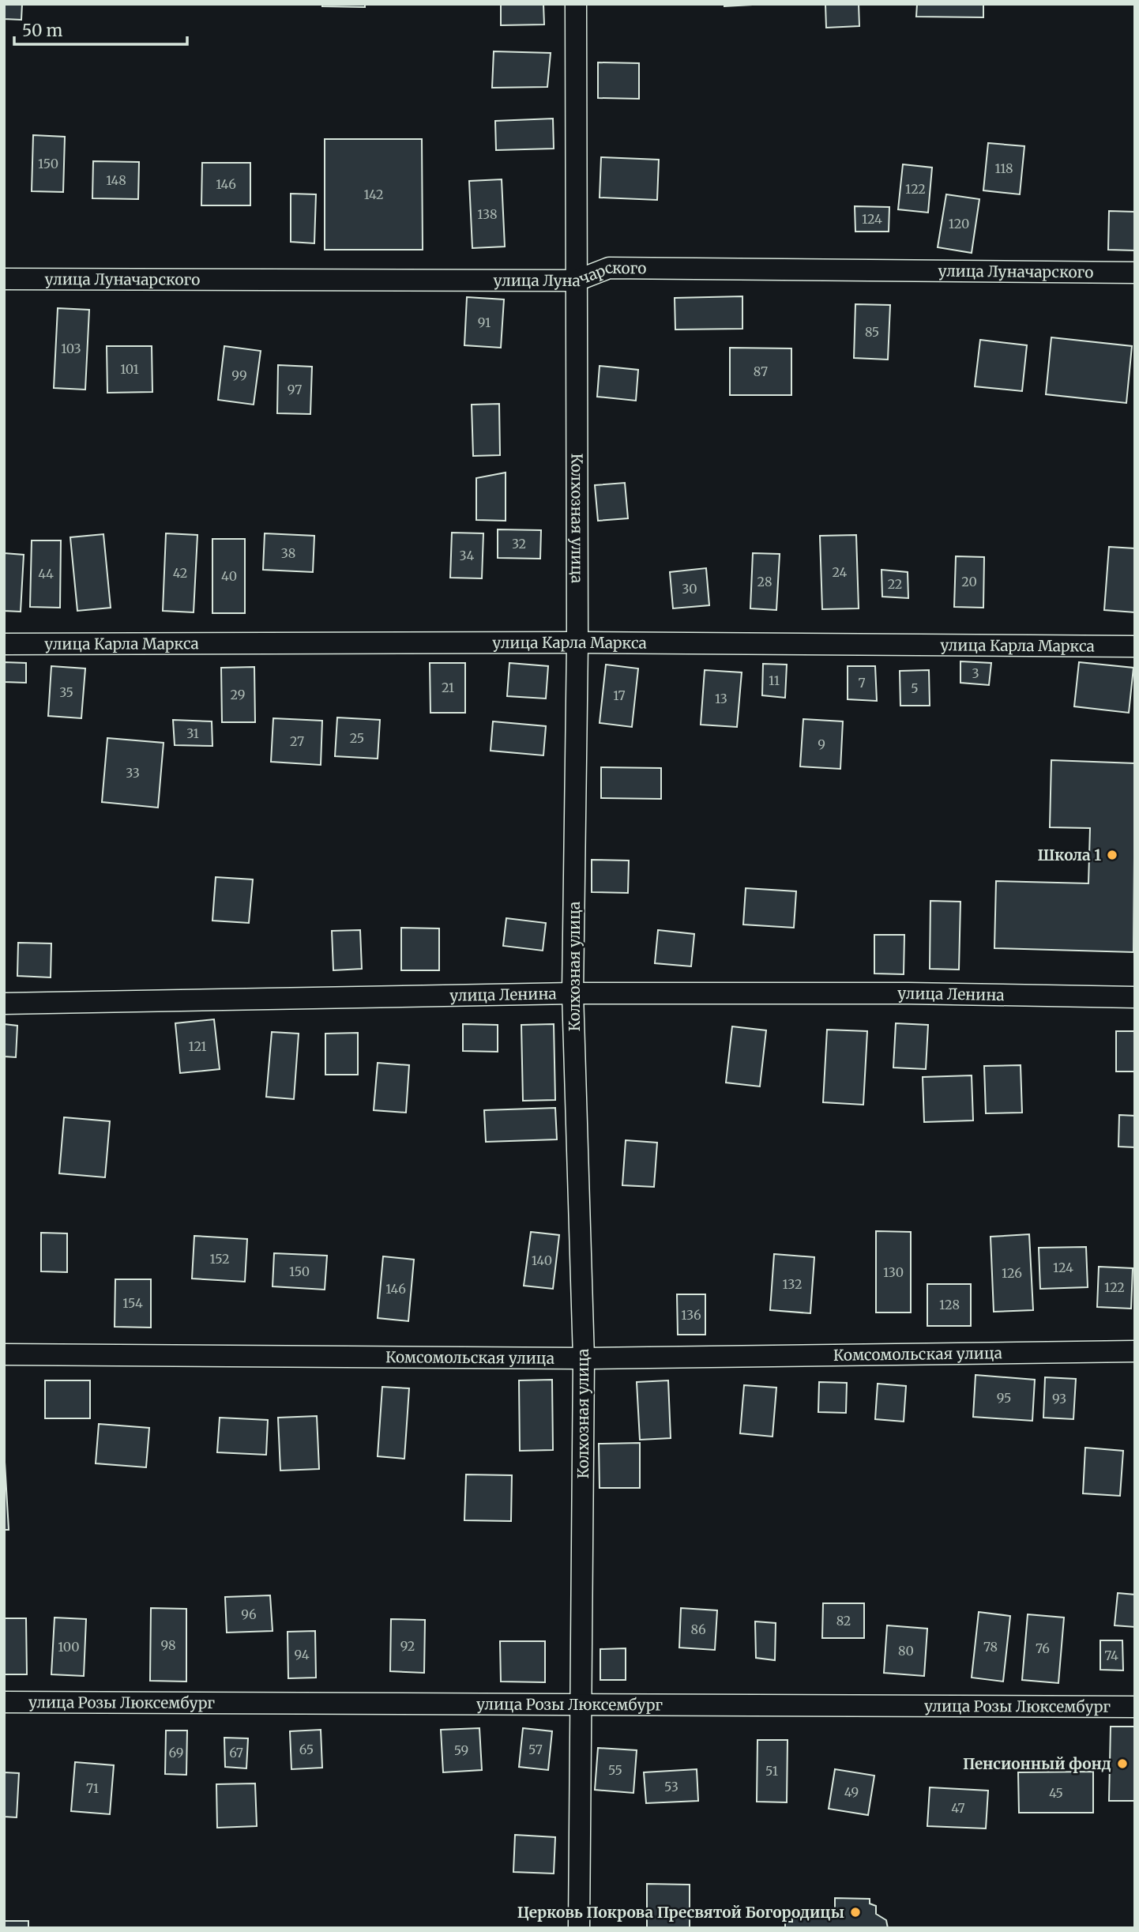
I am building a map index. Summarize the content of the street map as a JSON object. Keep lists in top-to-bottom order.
{
  "streets": {
    "street": [
      "улица Луначарского",
      "Колхозная улица",
      "улица Карла Маркса",
      "улица Ленина",
      "Комсомольская улица",
      "улица Розы Люксембург"
    ]
  },
  "crossings": [
    ["улица Луначарского", "Колхозная улица"],
    ["Колхозная улица", "улица Карла Маркса"],
    ["Колхозная улица", "улица Ленина"],
    ["Колхозная улица", "Комсомольская улица"],
    ["Колхозная улица", "улица Розы Люксембург"]
  ],
  "places": ["Школа 1", "Пенсионный фонд", "Церковь Покрова Пресвятой Богородицы"],
  "house_numbers": [
    "150",
    "118",
    "148",
    "146",
    "122",
    "142",
    "138",
    "124",
    "120",
    "91",
    "85",
    "103",
    "101",
    "87",
    "99",
    "97",
    "32",
    "38",
    "34",
    "24",
    "42",
    "44",
    "40",
    "28",
    "20",
    "22",
    "30",
    "3",
    "11",
    "7",
    "21",
    "5",
    "35",
    "29",
    "17",
    "13",
    "31",
    "25",
    "27",
    "9",
    "33",
    "121",
    "152",
    "140",
    "124",
    "150",
    "130",
    "126",
    "132",
    "122",
    "146",
    "154",
    "128",
    "136",
    "95",
    "93",
    "96",
    "82",
    "86",
    "98",
    "92",
    "100",
    "78",
    "76",
    "80",
    "94",
    "74",
    "65",
    "57",
    "59",
    "69",
    "67",
    "55",
    "51",
    "53",
    "71",
    "49",
    "45",
    "47"
  ],
  "scale_bar": "50 m"
}
